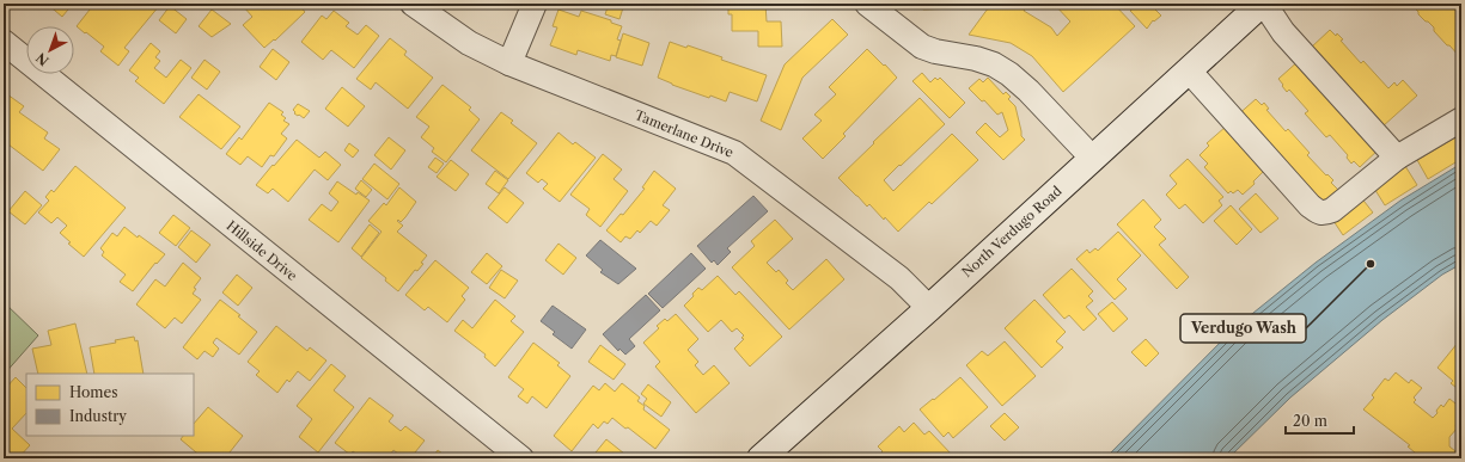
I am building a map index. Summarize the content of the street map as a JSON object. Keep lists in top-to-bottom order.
{
  "streets": {
    "main road": ["North Verdugo Road"],
    "street": ["Tamerlane Drive", "Hillside Drive"]
  },
  "crossings": [
    ["Tamerlane Drive", "North Verdugo Road"]
  ],
  "places": ["Verdugo Wash"],
  "legend": ["Homes", "Industry"],
  "scale_bar": "20 m",
  "north": "bottom left"
}
